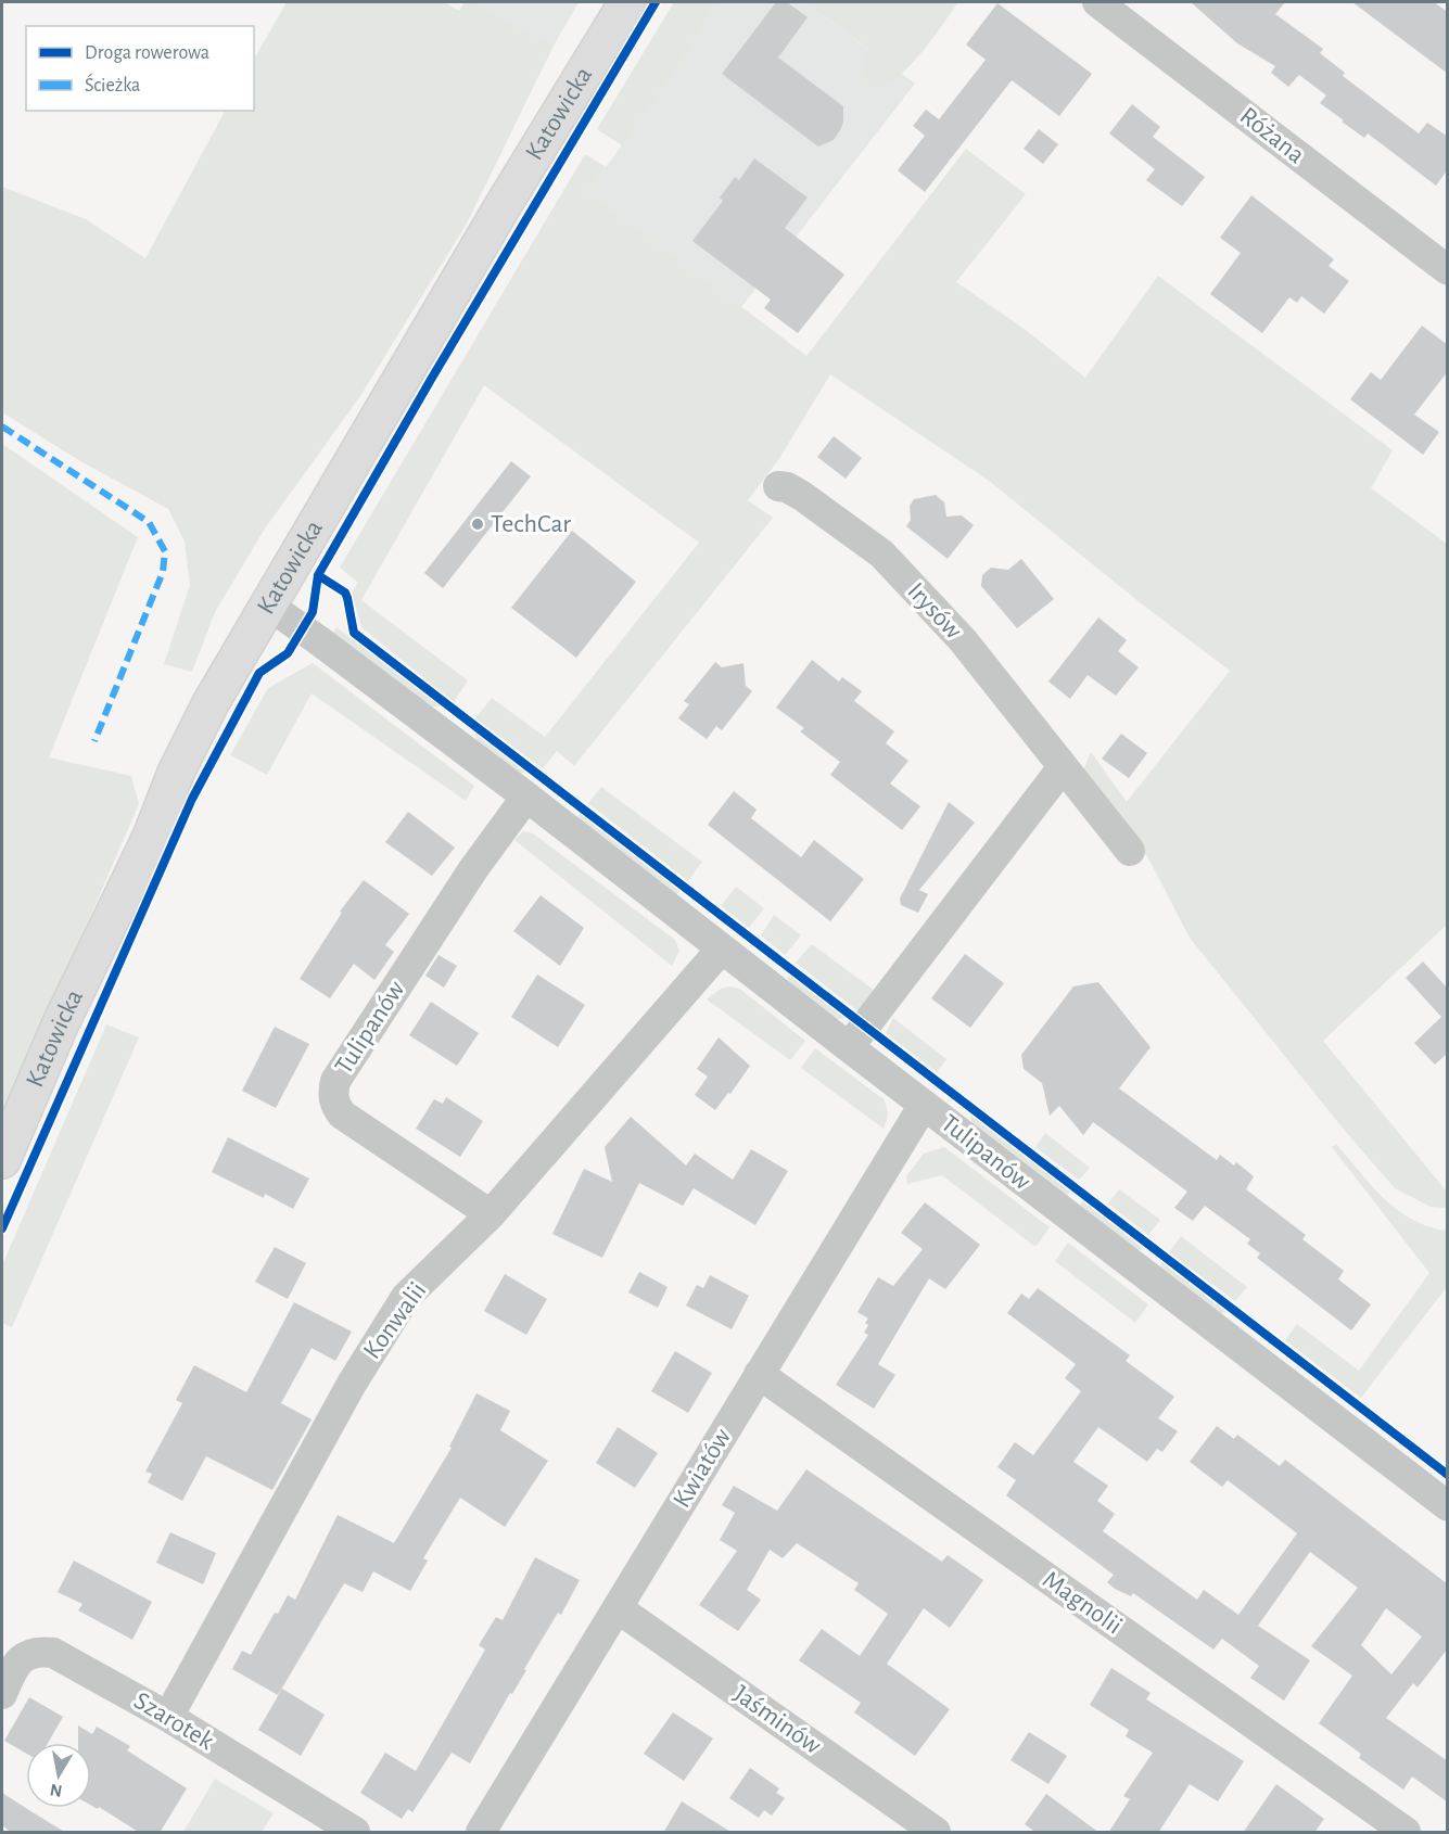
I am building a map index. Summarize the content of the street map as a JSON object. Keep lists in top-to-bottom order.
{
  "streets": {
    "main road": ["Katowicka"],
    "street": [
      "Różana",
      "Irysów",
      "Tulipanów",
      "Konwalii",
      "Kwiatów",
      "Magnolii",
      "Jaśminów",
      "Szarotek"
    ]
  },
  "crossings": [
    ["Katowicka", "Tulipanów"],
    ["Tulipanów", "Konwalii"],
    ["Tulipanów", "Kwiatów"],
    ["Konwalii", "Szarotek"],
    ["Kwiatów", "Magnolii"],
    ["Kwiatów", "Jaśminów"]
  ],
  "places": ["TechCar"],
  "legend": ["Droga rowerowa", "Ścieżka"],
  "north": "bottom"
}
